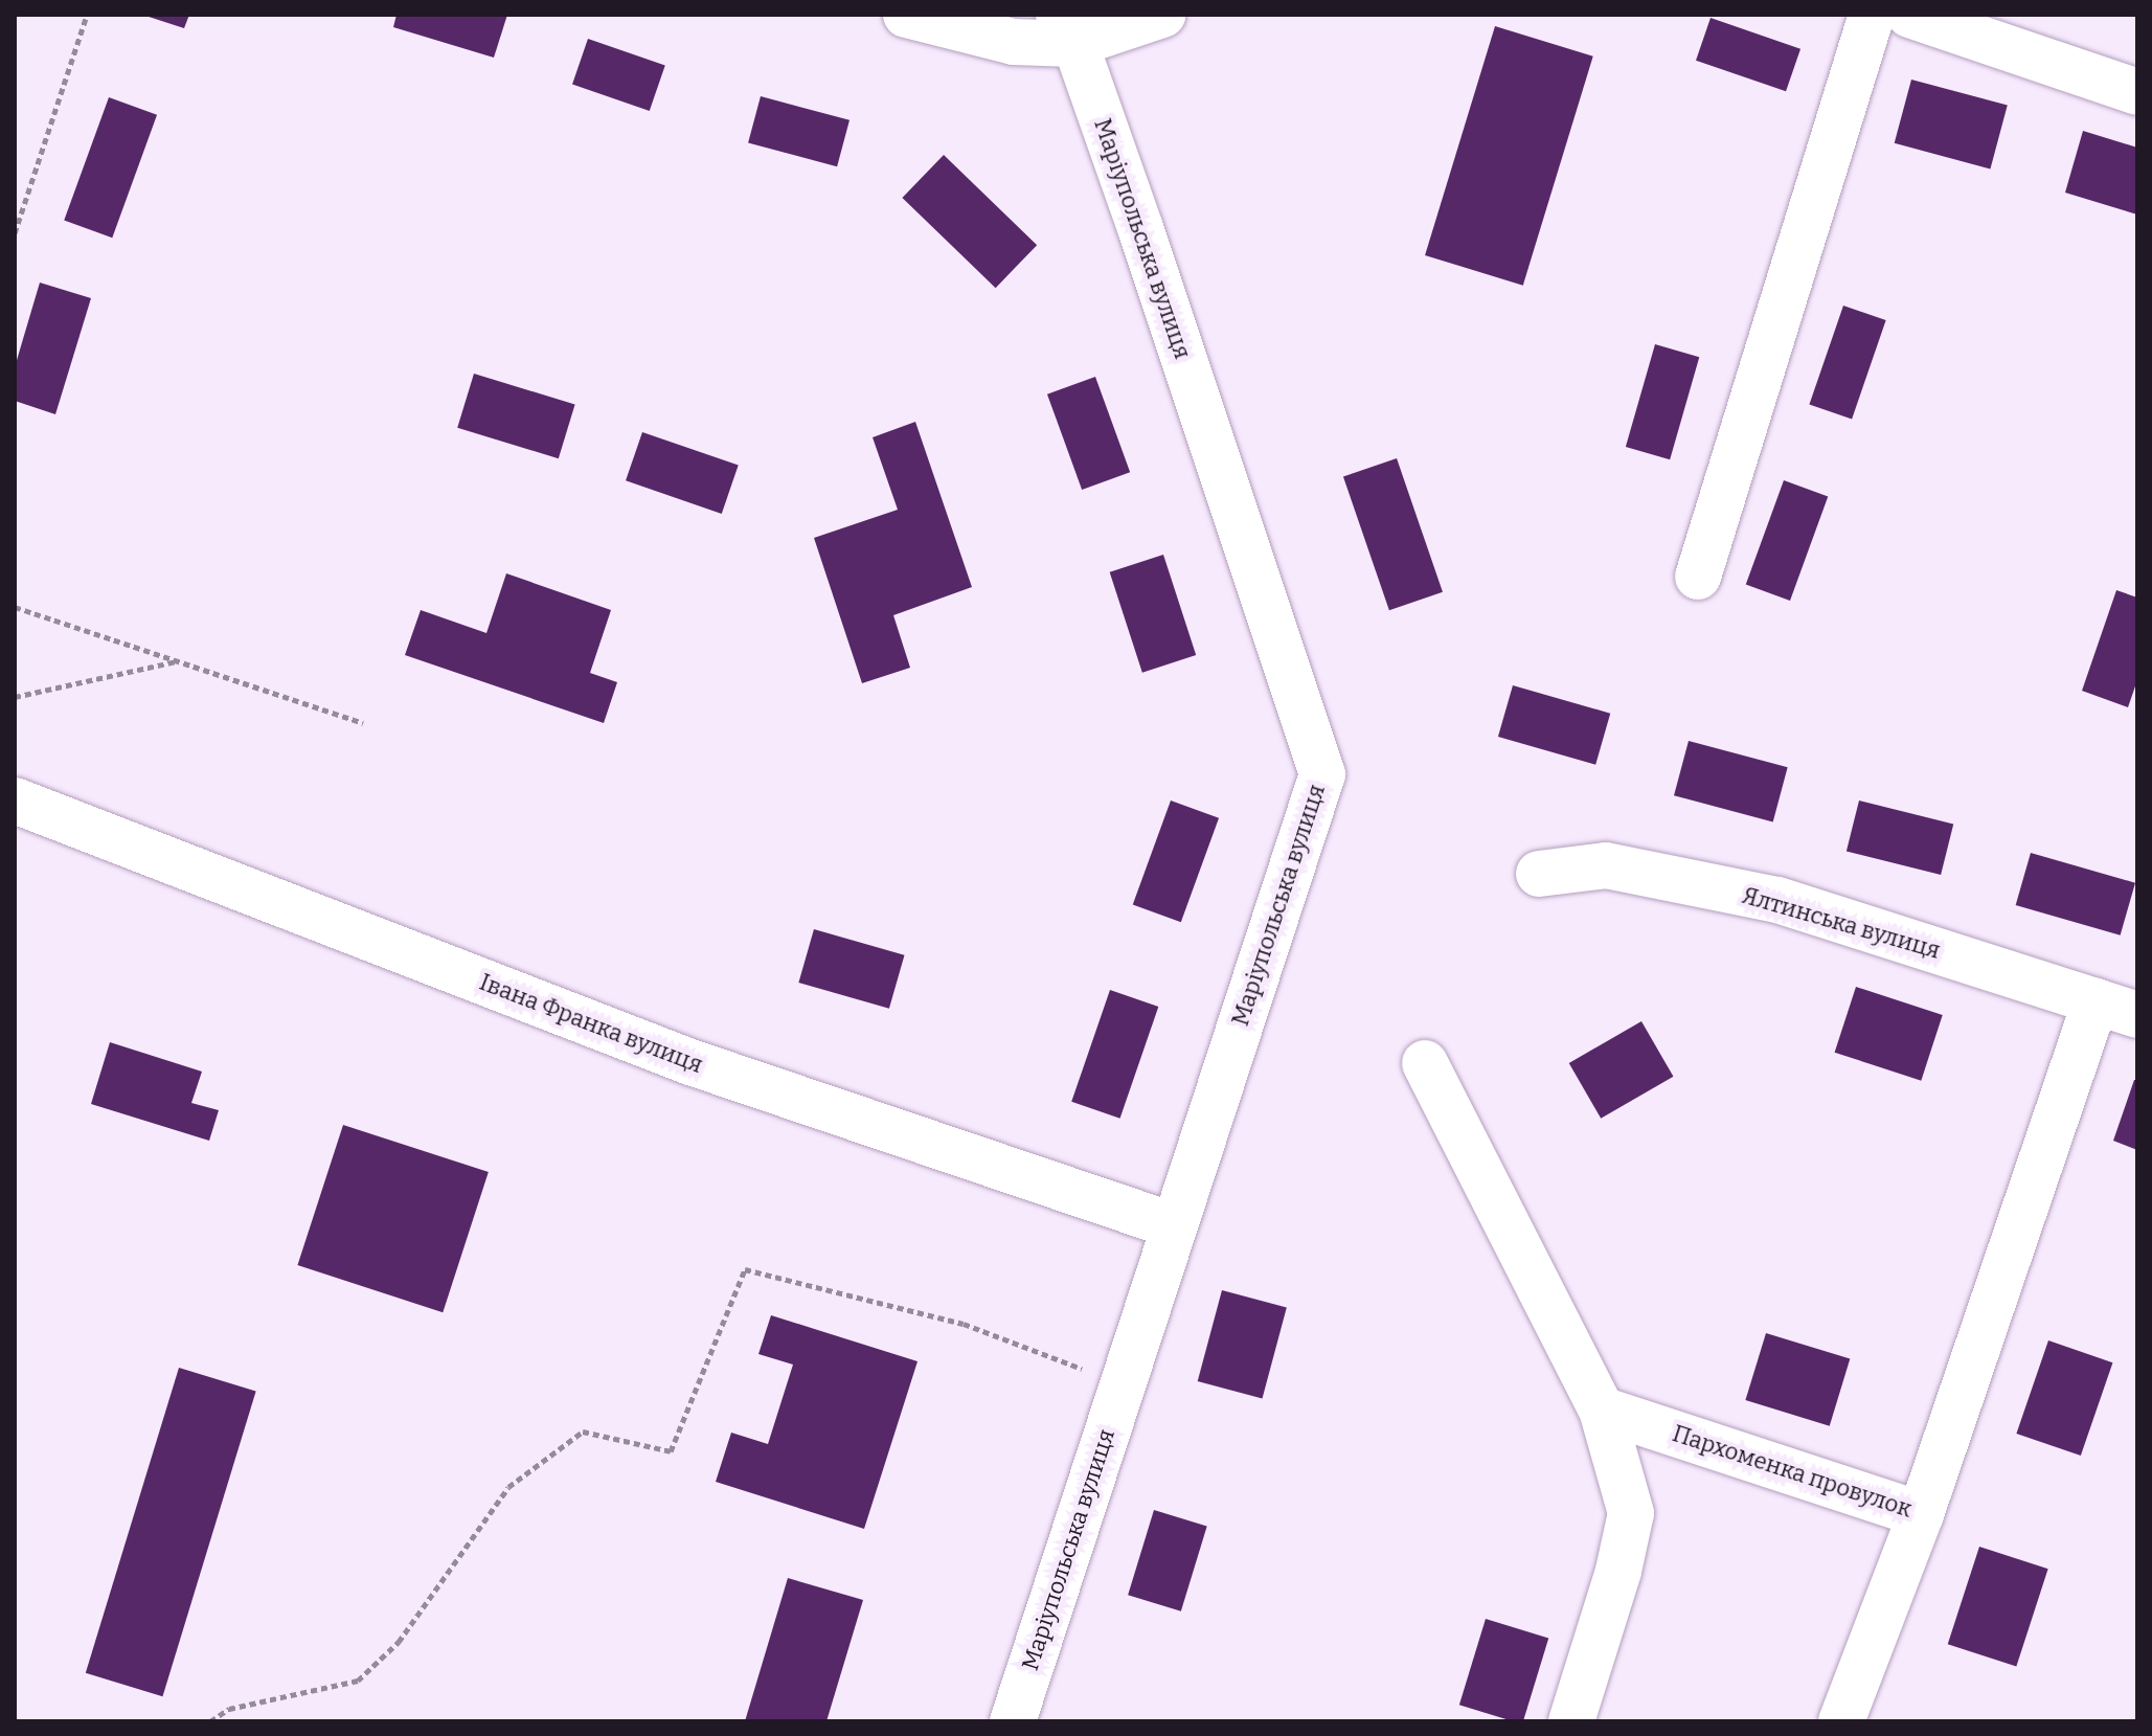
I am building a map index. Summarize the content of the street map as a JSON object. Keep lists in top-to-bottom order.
{
  "streets": {
    "street": [
      "Маріупольська вулиця",
      "Ялтинська вулиця",
      "Івана Франка вулиця",
      "Пархоменка провулок"
    ]
  },
  "crossings": [
    ["Маріупольська вулиця", "Івана Франка вулиця"],
    ["Ялтинська вулиця", "Пархоменка провулок"]
  ]
}
